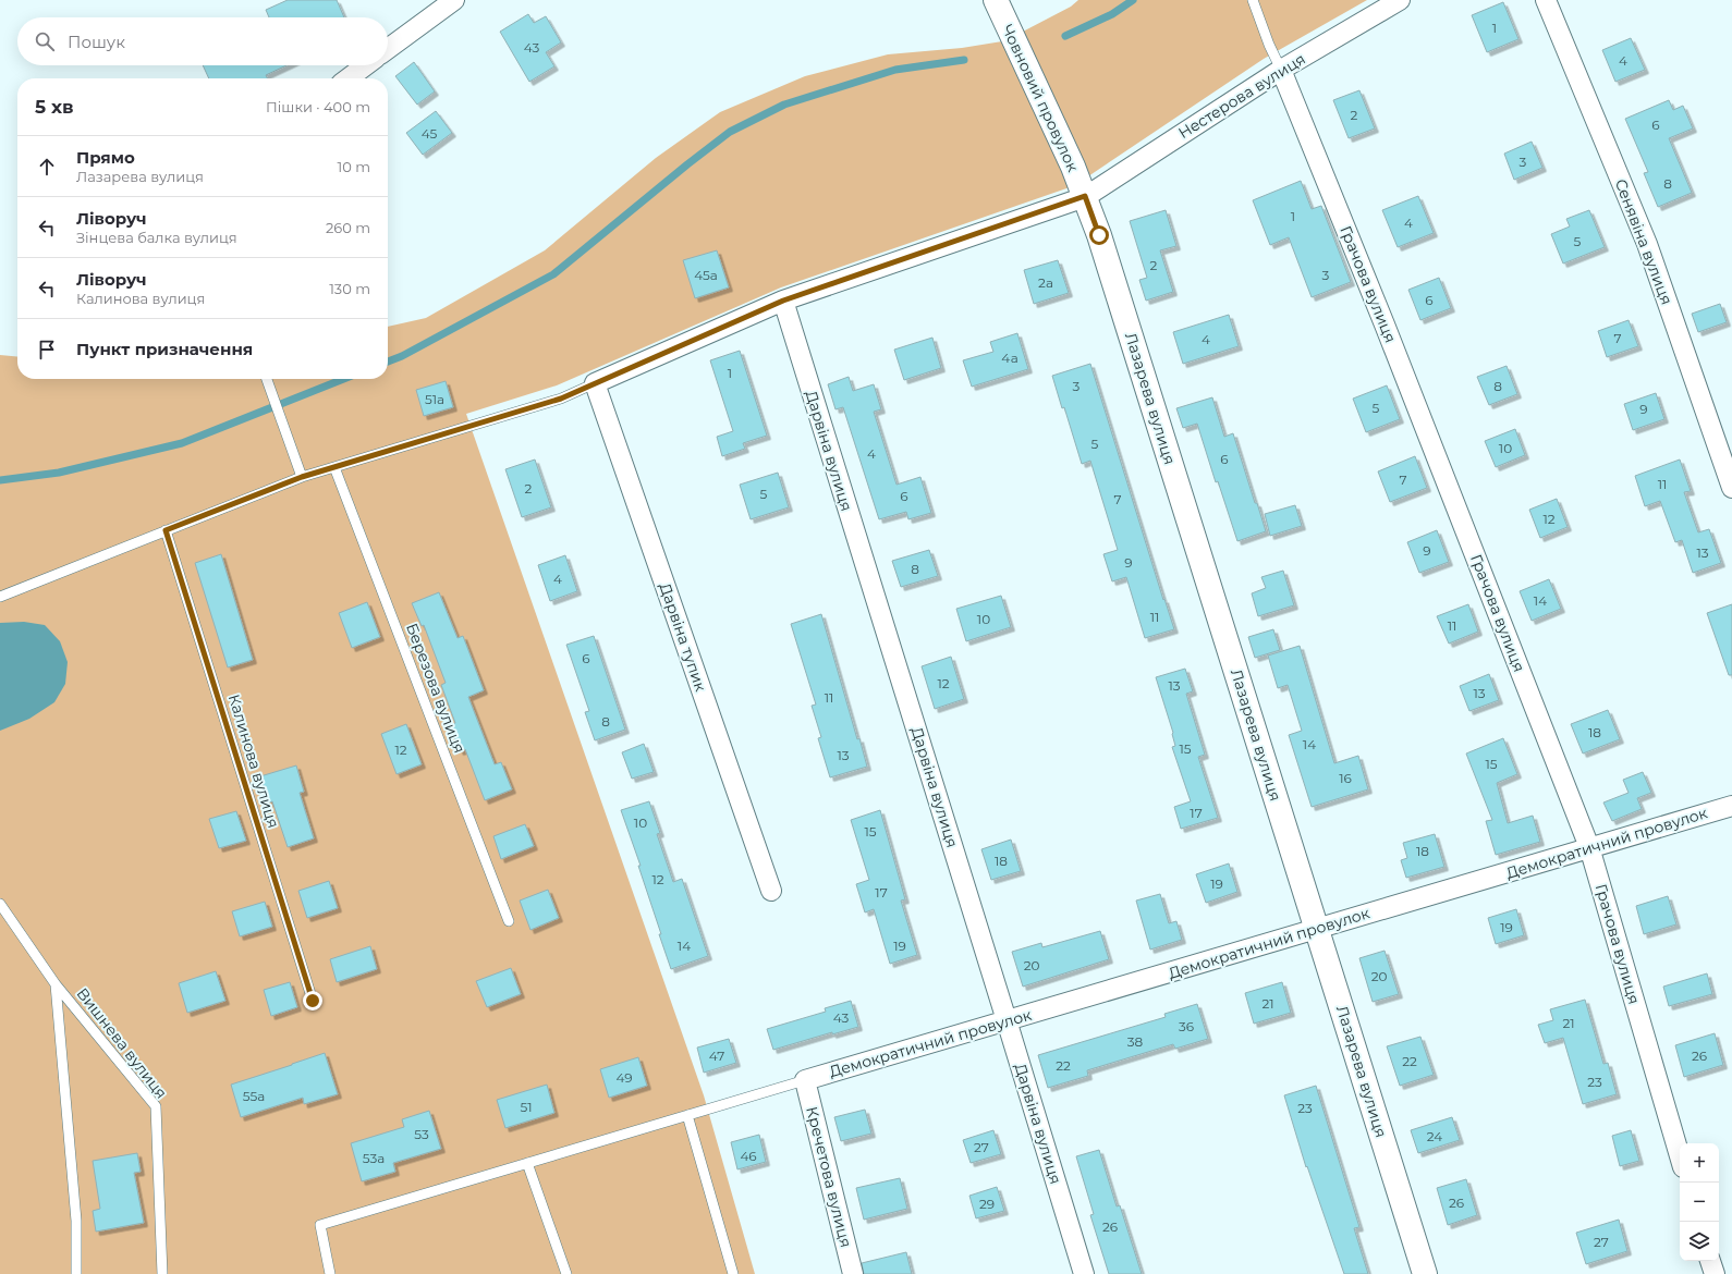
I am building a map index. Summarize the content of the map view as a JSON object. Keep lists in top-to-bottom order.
{
  "streets": {
    "street": [
      "Нестерова вулиця",
      "Човновий провулок",
      "Сенявіна вулиця",
      "Грачова вулиця",
      "Лазарева вулиця",
      "Дарвіна вулиця",
      "Дарвіна тупик",
      "Демократичний провулок",
      "Кречетова вулиця"
    ],
    "lane": ["Березова вулиця", "Калинова вулиця", "Вишнева вулиця"]
  },
  "crossings": [
    ["Нестерова вулиця", "Човновий провулок"],
    ["Нестерова вулиця", "Грачова вулиця"],
    ["Нестерова вулиця", "Лазарева вулиця"],
    ["Нестерова вулиця", "Дарвіна вулиця"],
    ["Нестерова вулиця", "Дарвіна тупик"],
    ["Човновий провулок", "Лазарева вулиця"],
    ["Грачова вулиця", "Демократичний провулок"],
    ["Лазарева вулиця", "Демократичний провулок"],
    ["Дарвіна вулиця", "Демократичний провулок"],
    ["Демократичний провулок", "Кречетова вулиця"]
  ],
  "house_numbers": [
    "1",
    "43",
    "4",
    "2",
    "6",
    "45",
    "3",
    "8",
    "1",
    "4",
    "5",
    "2",
    "45а",
    "3",
    "2а",
    "6",
    "7",
    "4",
    "4а",
    "1",
    "3",
    "8",
    "51а",
    "5",
    "9",
    "5",
    "10",
    "4",
    "6",
    "7",
    "11",
    "2",
    "5",
    "6",
    "7",
    "12",
    "9",
    "13",
    "9",
    "8",
    "4",
    "14",
    "11",
    "10",
    "11",
    "6",
    "12",
    "13",
    "13",
    "11",
    "8",
    "18",
    "14",
    "15",
    "12",
    "13",
    "15",
    "16",
    "17",
    "10",
    "15",
    "18",
    "18",
    "12",
    "19",
    "17",
    "19",
    "14",
    "19",
    "20",
    "20",
    "21",
    "43",
    "21",
    "36",
    "38",
    "47",
    "26",
    "22",
    "22",
    "49",
    "23",
    "55а",
    "51",
    "23",
    "53",
    "24",
    "27",
    "46",
    "53а",
    "26",
    "29",
    "26",
    "27"
  ],
  "page": {
    "search": "Пошук",
    "heading": ["5 хв", "Пішки · 400 m"],
    "list": [
      ["Прямо", "Лазарева вулиця", "10 m"],
      ["Ліворуч", "Зінцева балка вулиця", "260 m"],
      ["Ліворуч", "Калинова вулиця", "130 m"],
      "Пункт призначення"
    ],
    "map_buttons": ["+", "−"]
  }
}
